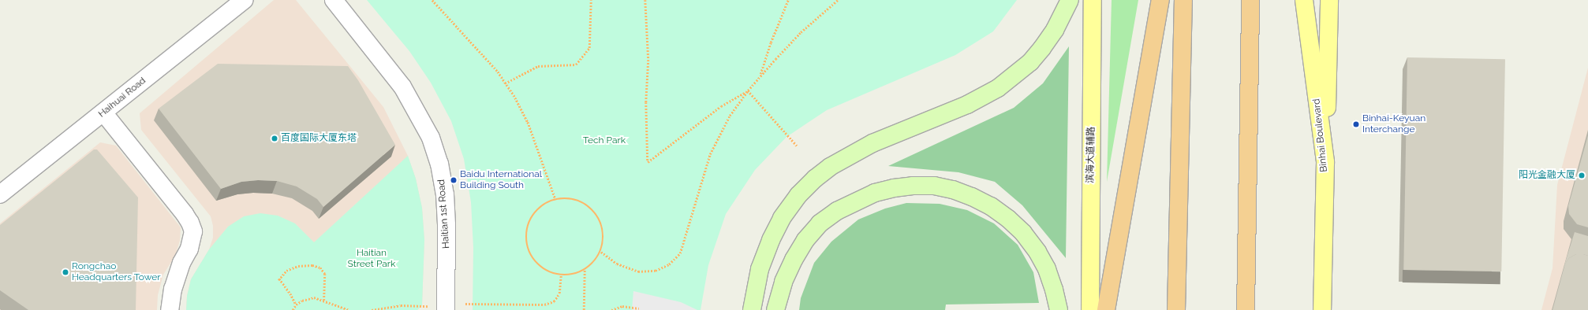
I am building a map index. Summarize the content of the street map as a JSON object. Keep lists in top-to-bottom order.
{
  "streets": {
    "main road": ["Binhai Boulevard", "滨海大道辅路"],
    "street": ["Haihuai Road", "Haitian 1st Road"]
  },
  "parks": ["Tech Park", "Haitian Street Park"],
  "places": [
    "Binhai-Keyuan Interchange",
    "百度国际大厦东塔",
    "阳光金融大厦",
    "Baidu International Building South",
    "Rongchao Headquarters Tower"
  ]
}
